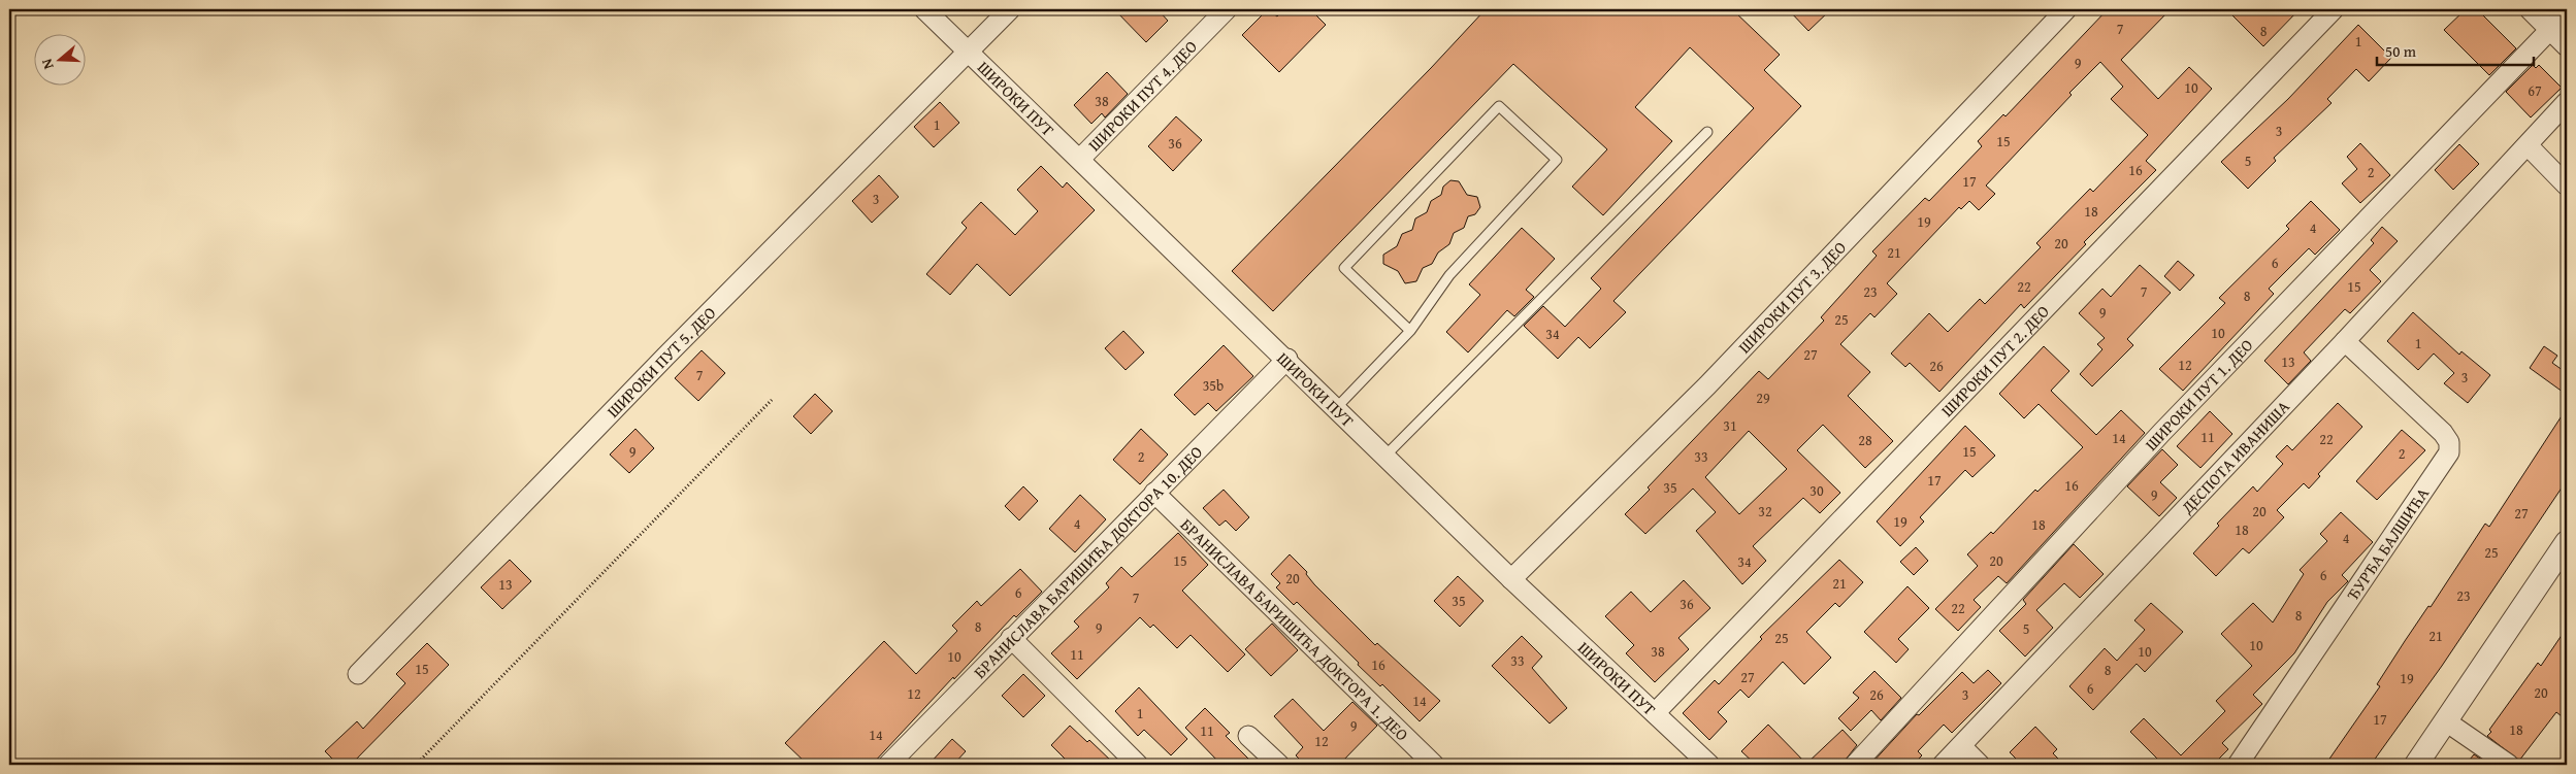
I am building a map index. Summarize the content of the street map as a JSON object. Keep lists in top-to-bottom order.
{
  "streets": {
    "street": [
      "ШИРОКИ ПУТ 4. ДЕО",
      "ШИРОКИ ПУТ",
      "ШИРОКИ ПУТ 3. ДЕО",
      "ШИРОКИ ПУТ 2. ДЕО",
      "ШИРОКИ ПУТ 5. ДЕО",
      "ШИРОКИ ПУТ 1. ДЕО",
      "ДЕСПОТА ИВАНИША",
      "ЂУРЂА БАЛШИЋА",
      "БРАНИСЛАВА БАРИШИЋА ДОКТОРА 10. ДЕО",
      "БРАНИСЛАВА БАРИШИЋА ДОКТОРА 1. ДЕО"
    ]
  },
  "crossings": [
    ["ШИРОКИ ПУТ 4. ДЕО", "ШИРОКИ ПУТ"],
    ["ШИРОКИ ПУТ", "ШИРОКИ ПУТ 3. ДЕО"],
    ["ШИРОКИ ПУТ", "ШИРОКИ ПУТ 2. ДЕО"],
    ["ШИРОКИ ПУТ", "ШИРОКИ ПУТ 5. ДЕО"],
    ["ШИРОКИ ПУТ", "БРАНИСЛАВА БАРИШИЋА ДОКТОРА 10. ДЕО"],
    ["ДЕСПОТА ИВАНИША", "ЂУРЂА БАЛШИЋА"],
    ["БРАНИСЛАВА БАРИШИЋА ДОКТОРА 10. ДЕО", "БРАНИСЛАВА БАРИШИЋА ДОКТОРА 1. ДЕО"]
  ],
  "house_numbers": [
    "7",
    "8",
    "1",
    "9",
    "10",
    "67",
    "38",
    "1",
    "3",
    "15",
    "36",
    "5",
    "16",
    "2",
    "17",
    "3",
    "18",
    "19",
    "4",
    "20",
    "21",
    "6",
    "22",
    "15",
    "23",
    "7",
    "8",
    "9",
    "25",
    "10",
    "34",
    "1",
    "27",
    "13",
    "12",
    "26",
    "7",
    "3",
    "35b",
    "29",
    "31",
    "11",
    "14",
    "22",
    "28",
    "9",
    "15",
    "2",
    "2",
    "33",
    "17",
    "16",
    "35",
    "30",
    "9",
    "32",
    "20",
    "27",
    "19",
    "4",
    "18",
    "18",
    "4",
    "25",
    "15",
    "20",
    "34",
    "6",
    "20",
    "21",
    "13",
    "6",
    "23",
    "7",
    "35",
    "36",
    "22",
    "8",
    "8",
    "9",
    "5",
    "21",
    "25",
    "10",
    "38",
    "10",
    "11",
    "10",
    "33",
    "16",
    "15",
    "8",
    "27",
    "19",
    "6",
    "20",
    "12",
    "26",
    "3",
    "14",
    "1",
    "17",
    "9",
    "18",
    "11",
    "14",
    "12"
  ],
  "scale_bar": "50 m",
  "north": "left"
}
